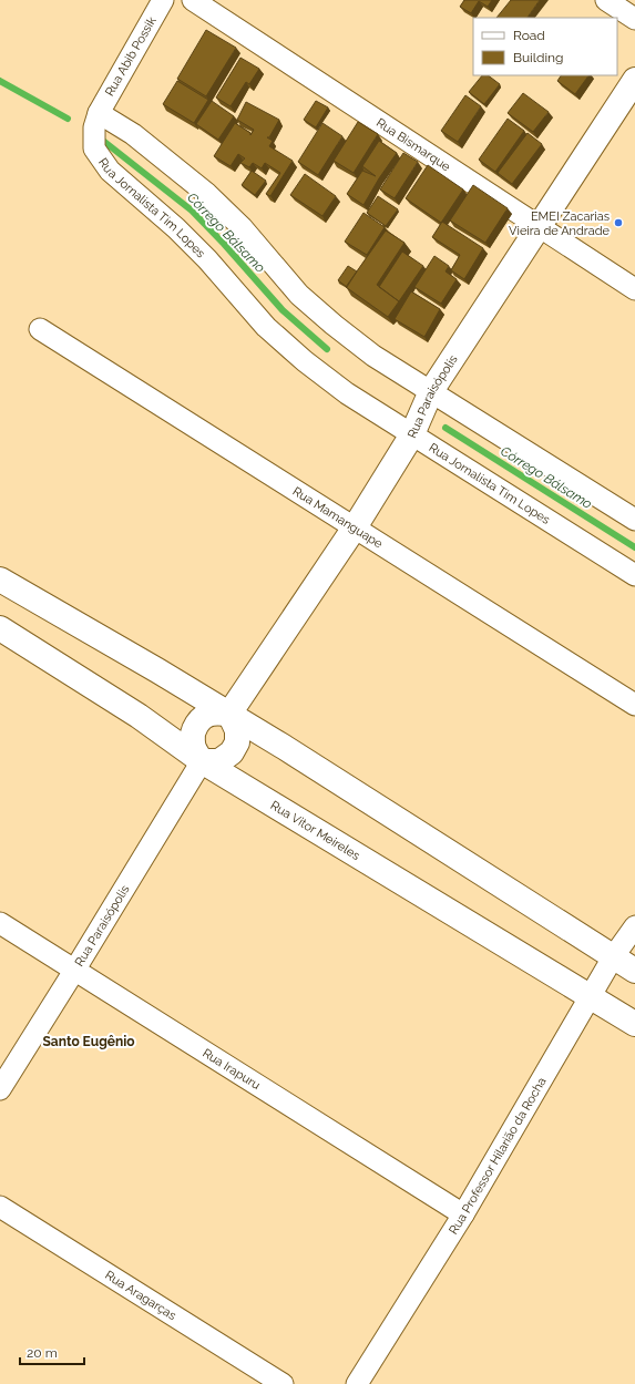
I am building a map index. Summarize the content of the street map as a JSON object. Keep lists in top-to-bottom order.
{
  "streets": {
    "street": [
      "Rua Abib Possik",
      "Rua Bismarque",
      "Rua Jornalista Tim Lopes",
      "Rua Paraisópolis",
      "Rua Mamanguape",
      "Rua Vitor Meireles",
      "Rua Irapuru",
      "Rua Professor Hilarião da Rocha",
      "Rua Aragarças"
    ]
  },
  "crossings": [
    ["Rua Abib Possik", "Rua Jornalista Tim Lopes"],
    ["Rua Bismarque", "Rua Paraisópolis"],
    ["Rua Jornalista Tim Lopes", "Rua Paraisópolis"],
    ["Rua Paraisópolis", "Rua Mamanguape"],
    ["Rua Paraisópolis", "Rua Vitor Meireles"],
    ["Rua Paraisópolis", "Rua Irapuru"],
    ["Rua Vitor Meireles", "Rua Professor Hilarião da Rocha"],
    ["Rua Irapuru", "Rua Professor Hilarião da Rocha"]
  ],
  "districts": ["Santo Eugênio"],
  "water": ["Córrego Bálsamo"],
  "places": ["EMEI Zacarias Vieira de Andrade"],
  "legend": ["Road", "Building"],
  "scale_bar": "20 m"
}
